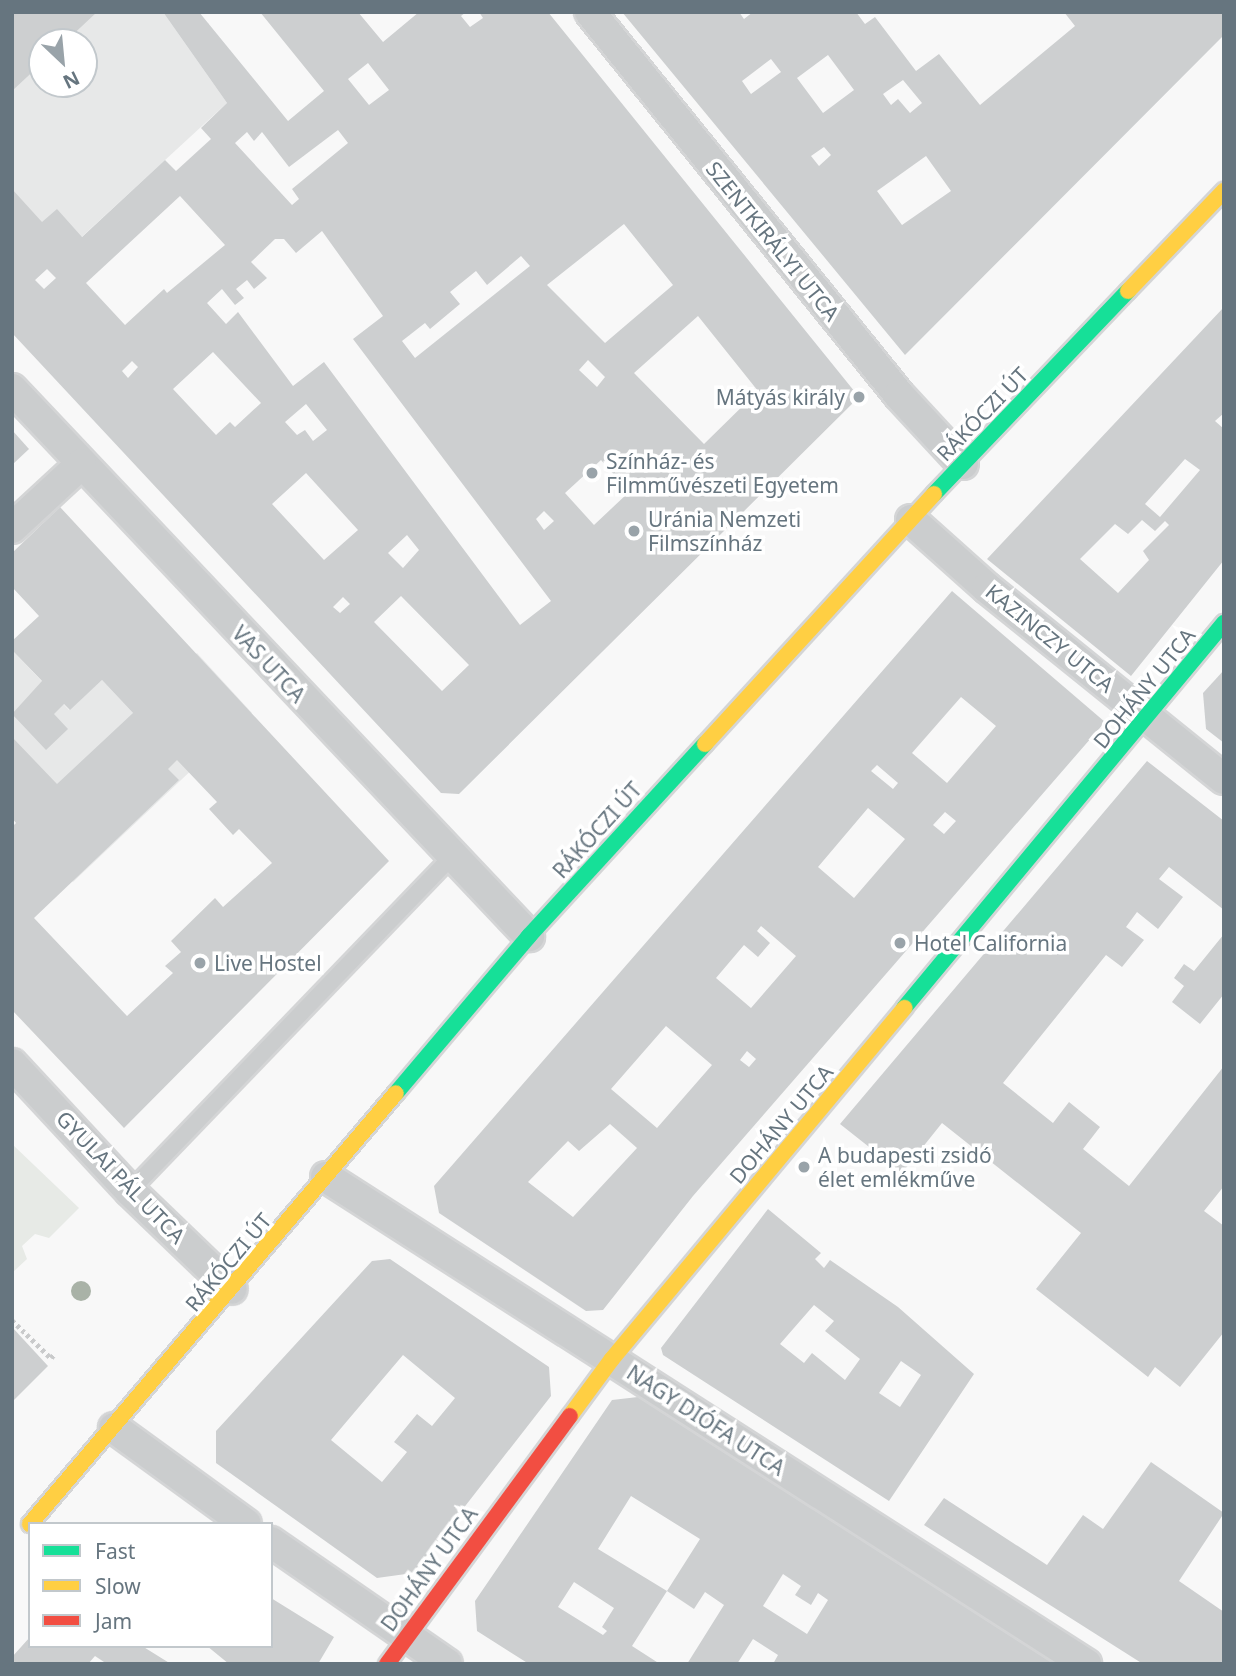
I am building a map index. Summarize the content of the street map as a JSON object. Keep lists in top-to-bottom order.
{
  "streets": {
    "main road": ["RÁKÓCZI ÚT", "DOHÁNY UTCA"],
    "street": [
      "SZENTKIRÁLYI UTCA",
      "KAZINCZY UTCA",
      "VAS UTCA",
      "GYULAI PÁL UTCA",
      "NAGY DIÓFA UTCA"
    ]
  },
  "crossings": [
    ["SZENTKIRÁLYI UTCA", "RÁKÓCZI ÚT"],
    ["RÁKÓCZI ÚT", "KAZINCZY UTCA"],
    ["RÁKÓCZI ÚT", "VAS UTCA"],
    ["RÁKÓCZI ÚT", "GYULAI PÁL UTCA"],
    ["RÁKÓCZI ÚT", "NAGY DIÓFA UTCA"],
    ["KAZINCZY UTCA", "DOHÁNY UTCA"],
    ["DOHÁNY UTCA", "NAGY DIÓFA UTCA"]
  ],
  "places": [
    "Mátyás király",
    "Színház- és Filmművészeti Egyetem",
    "Uránia Nemzeti Filmszínház",
    "Hotel California",
    "Live Hostel",
    "A budapesti zsidó élet emlékműve"
  ],
  "legend": ["Fast", "Slow", "Jam"],
  "north": "bottom right"
}
